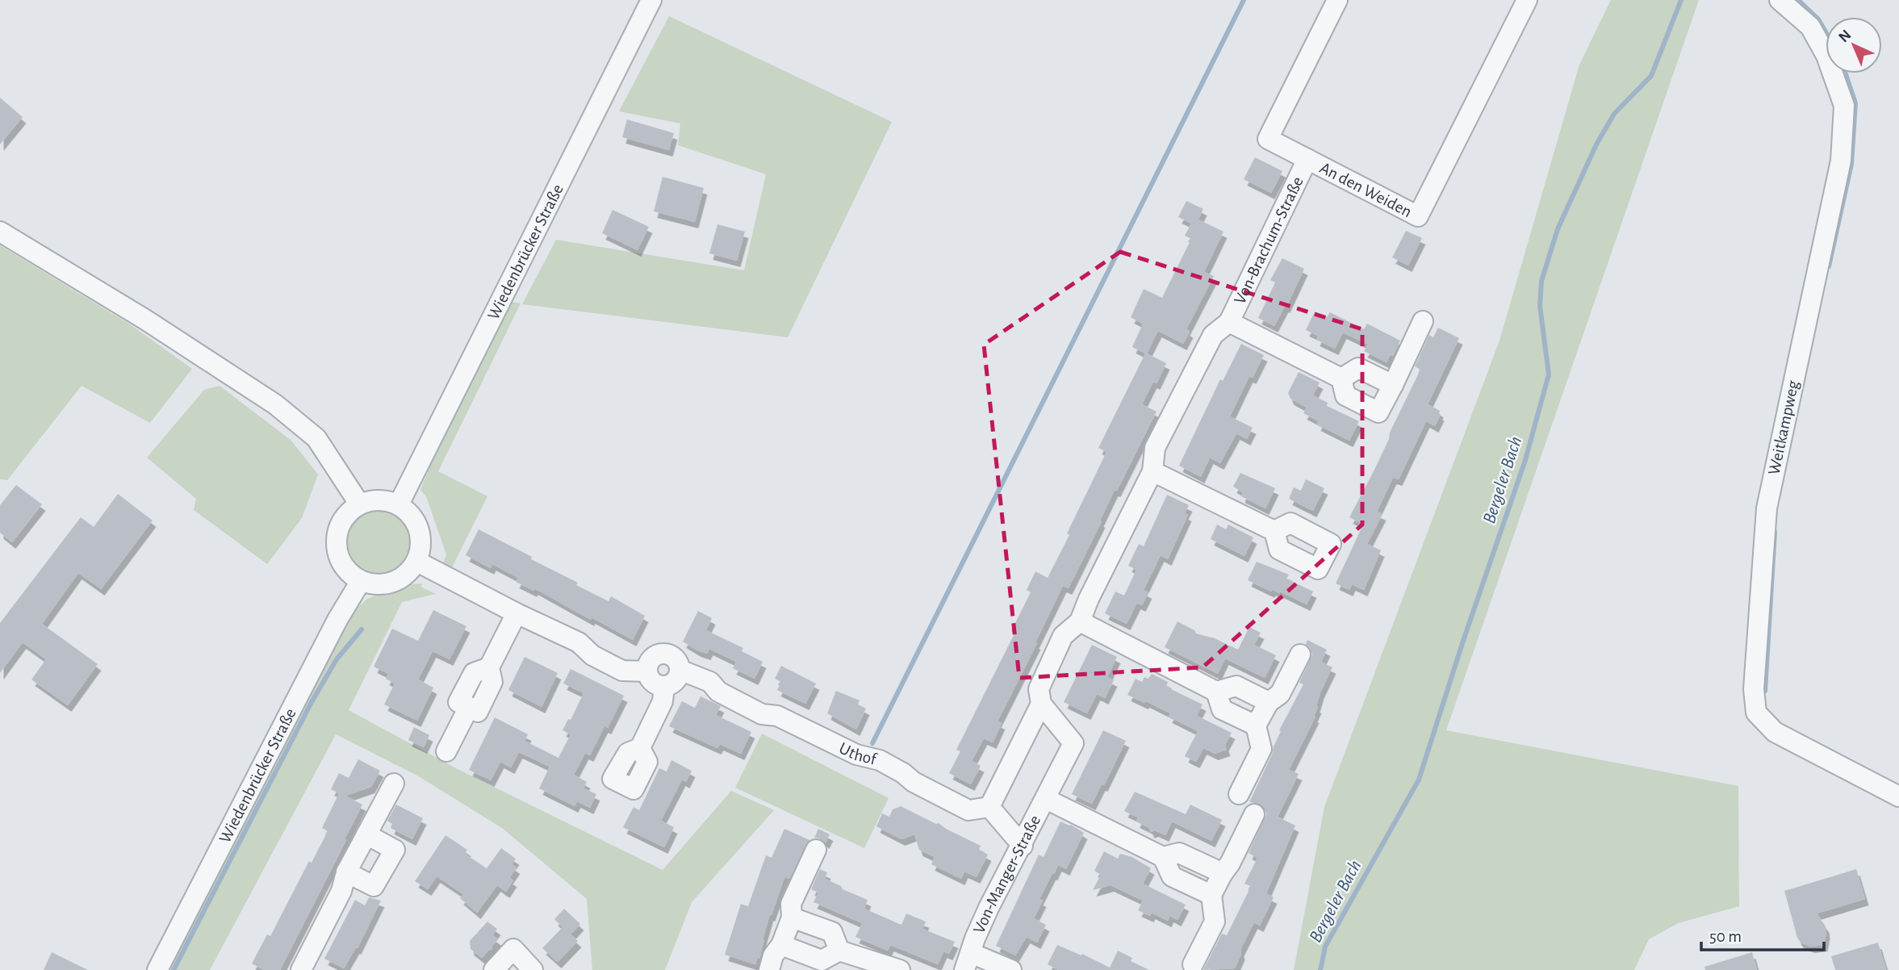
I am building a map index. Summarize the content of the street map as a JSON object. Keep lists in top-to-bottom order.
{
  "streets": {
    "street": [
      "An den Weiden",
      "Von-Brachum-Straße",
      "Wiedenbrücker Straße",
      "Weitkampweg",
      "Uthof",
      "Von-Manger-Straße"
    ]
  },
  "crossings": [
    ["An den Weiden", "Von-Brachum-Straße"],
    ["Von-Brachum-Straße", "Uthof"],
    ["Von-Brachum-Straße", "Von-Manger-Straße"]
  ],
  "water": ["Bergeler Bach"],
  "scale_bar": "50 m",
  "north": "top left"
}
